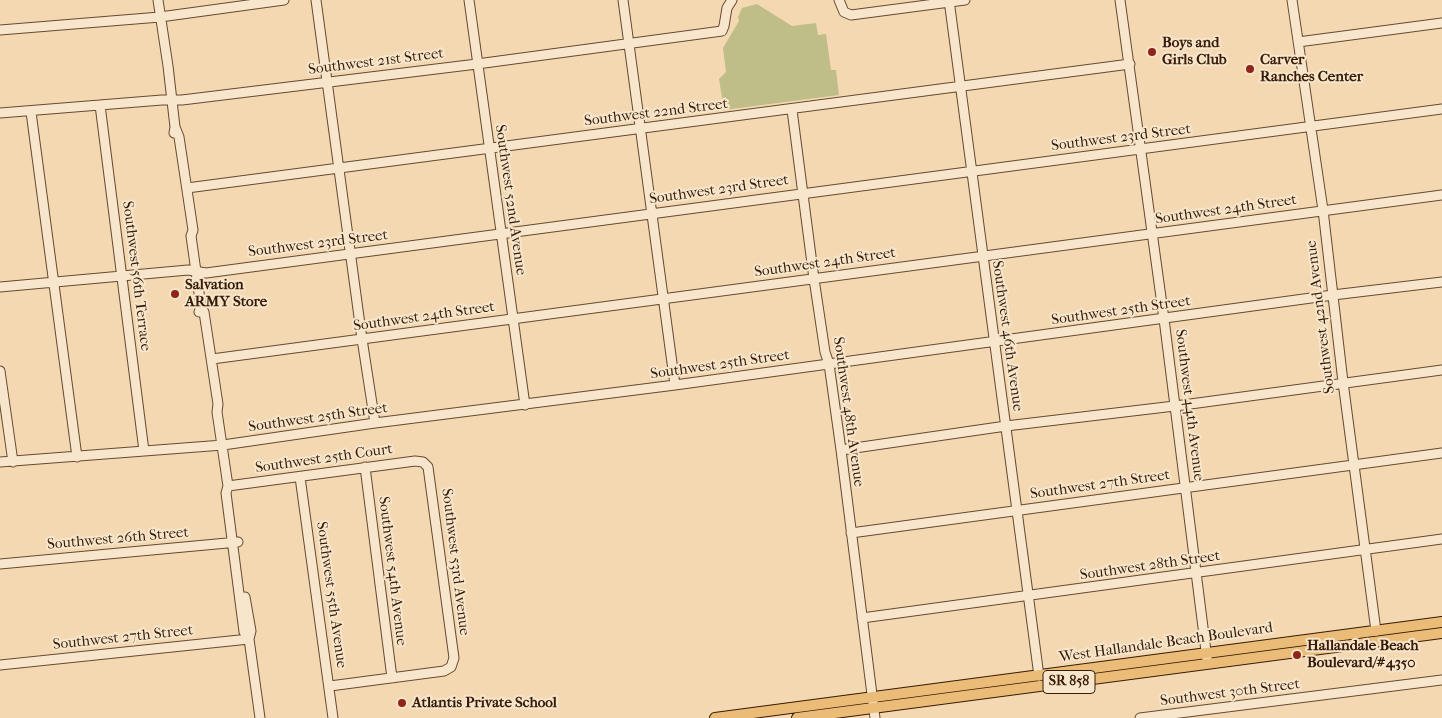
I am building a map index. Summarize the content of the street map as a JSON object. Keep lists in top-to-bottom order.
{
  "streets": {
    "main road": ["West Hallandale Beach Boulevard", "SR 858"],
    "street": [
      "Southwest 21st Street",
      "Southwest 22nd Street",
      "Southwest 23rd Street",
      "Southwest 52nd Avenue",
      "Southwest 24th Street",
      "Southwest 56th Terrace",
      "Southwest 25th Street",
      "Southwest 42nd Avenue",
      "Southwest 46th Avenue",
      "Southwest 44th Avenue",
      "Southwest 48th Avenue",
      "Southwest 25th Court",
      "Southwest 27th Street",
      "Southwest 26th Street",
      "Southwest 53rd Avenue",
      "Southwest 28th Street",
      "Southwest 54th Avenue",
      "Southwest 55th Avenue",
      "Southwest 30th Street"
    ]
  },
  "crossings": [
    ["Southwest 21st Street", "Southwest 52nd Avenue"],
    ["Southwest 21st Street", "Southwest 56th Terrace"],
    ["Southwest 22nd Street", "Southwest 52nd Avenue"],
    ["Southwest 22nd Street", "Southwest 46th Avenue"],
    ["Southwest 22nd Street", "Southwest 44th Avenue"],
    ["Southwest 22nd Street", "Southwest 48th Avenue"],
    ["Southwest 23rd Street", "Southwest 52nd Avenue"],
    ["Southwest 23rd Street", "Southwest 56th Terrace"],
    ["Southwest 23rd Street", "Southwest 42nd Avenue"],
    ["Southwest 23rd Street", "Southwest 46th Avenue"],
    ["Southwest 23rd Street", "Southwest 44th Avenue"],
    ["Southwest 23rd Street", "Southwest 48th Avenue"],
    ["Southwest 52nd Avenue", "Southwest 24th Street"],
    ["Southwest 52nd Avenue", "Southwest 25th Street"],
    ["Southwest 24th Street", "Southwest 42nd Avenue"],
    ["Southwest 24th Street", "Southwest 46th Avenue"],
    ["Southwest 24th Street", "Southwest 44th Avenue"],
    ["Southwest 24th Street", "Southwest 48th Avenue"],
    ["Southwest 56th Terrace", "Southwest 25th Street"],
    ["Southwest 25th Street", "Southwest 42nd Avenue"],
    ["Southwest 25th Street", "Southwest 46th Avenue"],
    ["Southwest 25th Street", "Southwest 44th Avenue"],
    ["Southwest 25th Street", "Southwest 48th Avenue"],
    ["Southwest 42nd Avenue", "Southwest 27th Street"],
    ["Southwest 42nd Avenue", "Southwest 28th Street"],
    ["Southwest 42nd Avenue", "West Hallandale Beach Boulevard"],
    ["Southwest 46th Avenue", "Southwest 27th Street"],
    ["Southwest 46th Avenue", "Southwest 28th Street"],
    ["Southwest 46th Avenue", "West Hallandale Beach Boulevard"],
    ["Southwest 44th Avenue", "Southwest 27th Street"],
    ["Southwest 44th Avenue", "Southwest 28th Street"],
    ["Southwest 44th Avenue", "West Hallandale Beach Boulevard"],
    ["Southwest 48th Avenue", "Southwest 27th Street"],
    ["Southwest 48th Avenue", "Southwest 28th Street"],
    ["Southwest 48th Avenue", "West Hallandale Beach Boulevard"],
    ["Southwest 25th Court", "Southwest 53rd Avenue"],
    ["Southwest 25th Court", "Southwest 54th Avenue"],
    ["Southwest 25th Court", "Southwest 55th Avenue"],
    ["Southwest 53rd Avenue", "Southwest 54th Avenue"]
  ],
  "places": [
    "Boys and Girls Club",
    "Carver Ranches Center",
    "Salvation ARMY Store",
    "Hallandale Beach Boulevard/#4350",
    "Atlantis Private School"
  ]
}
